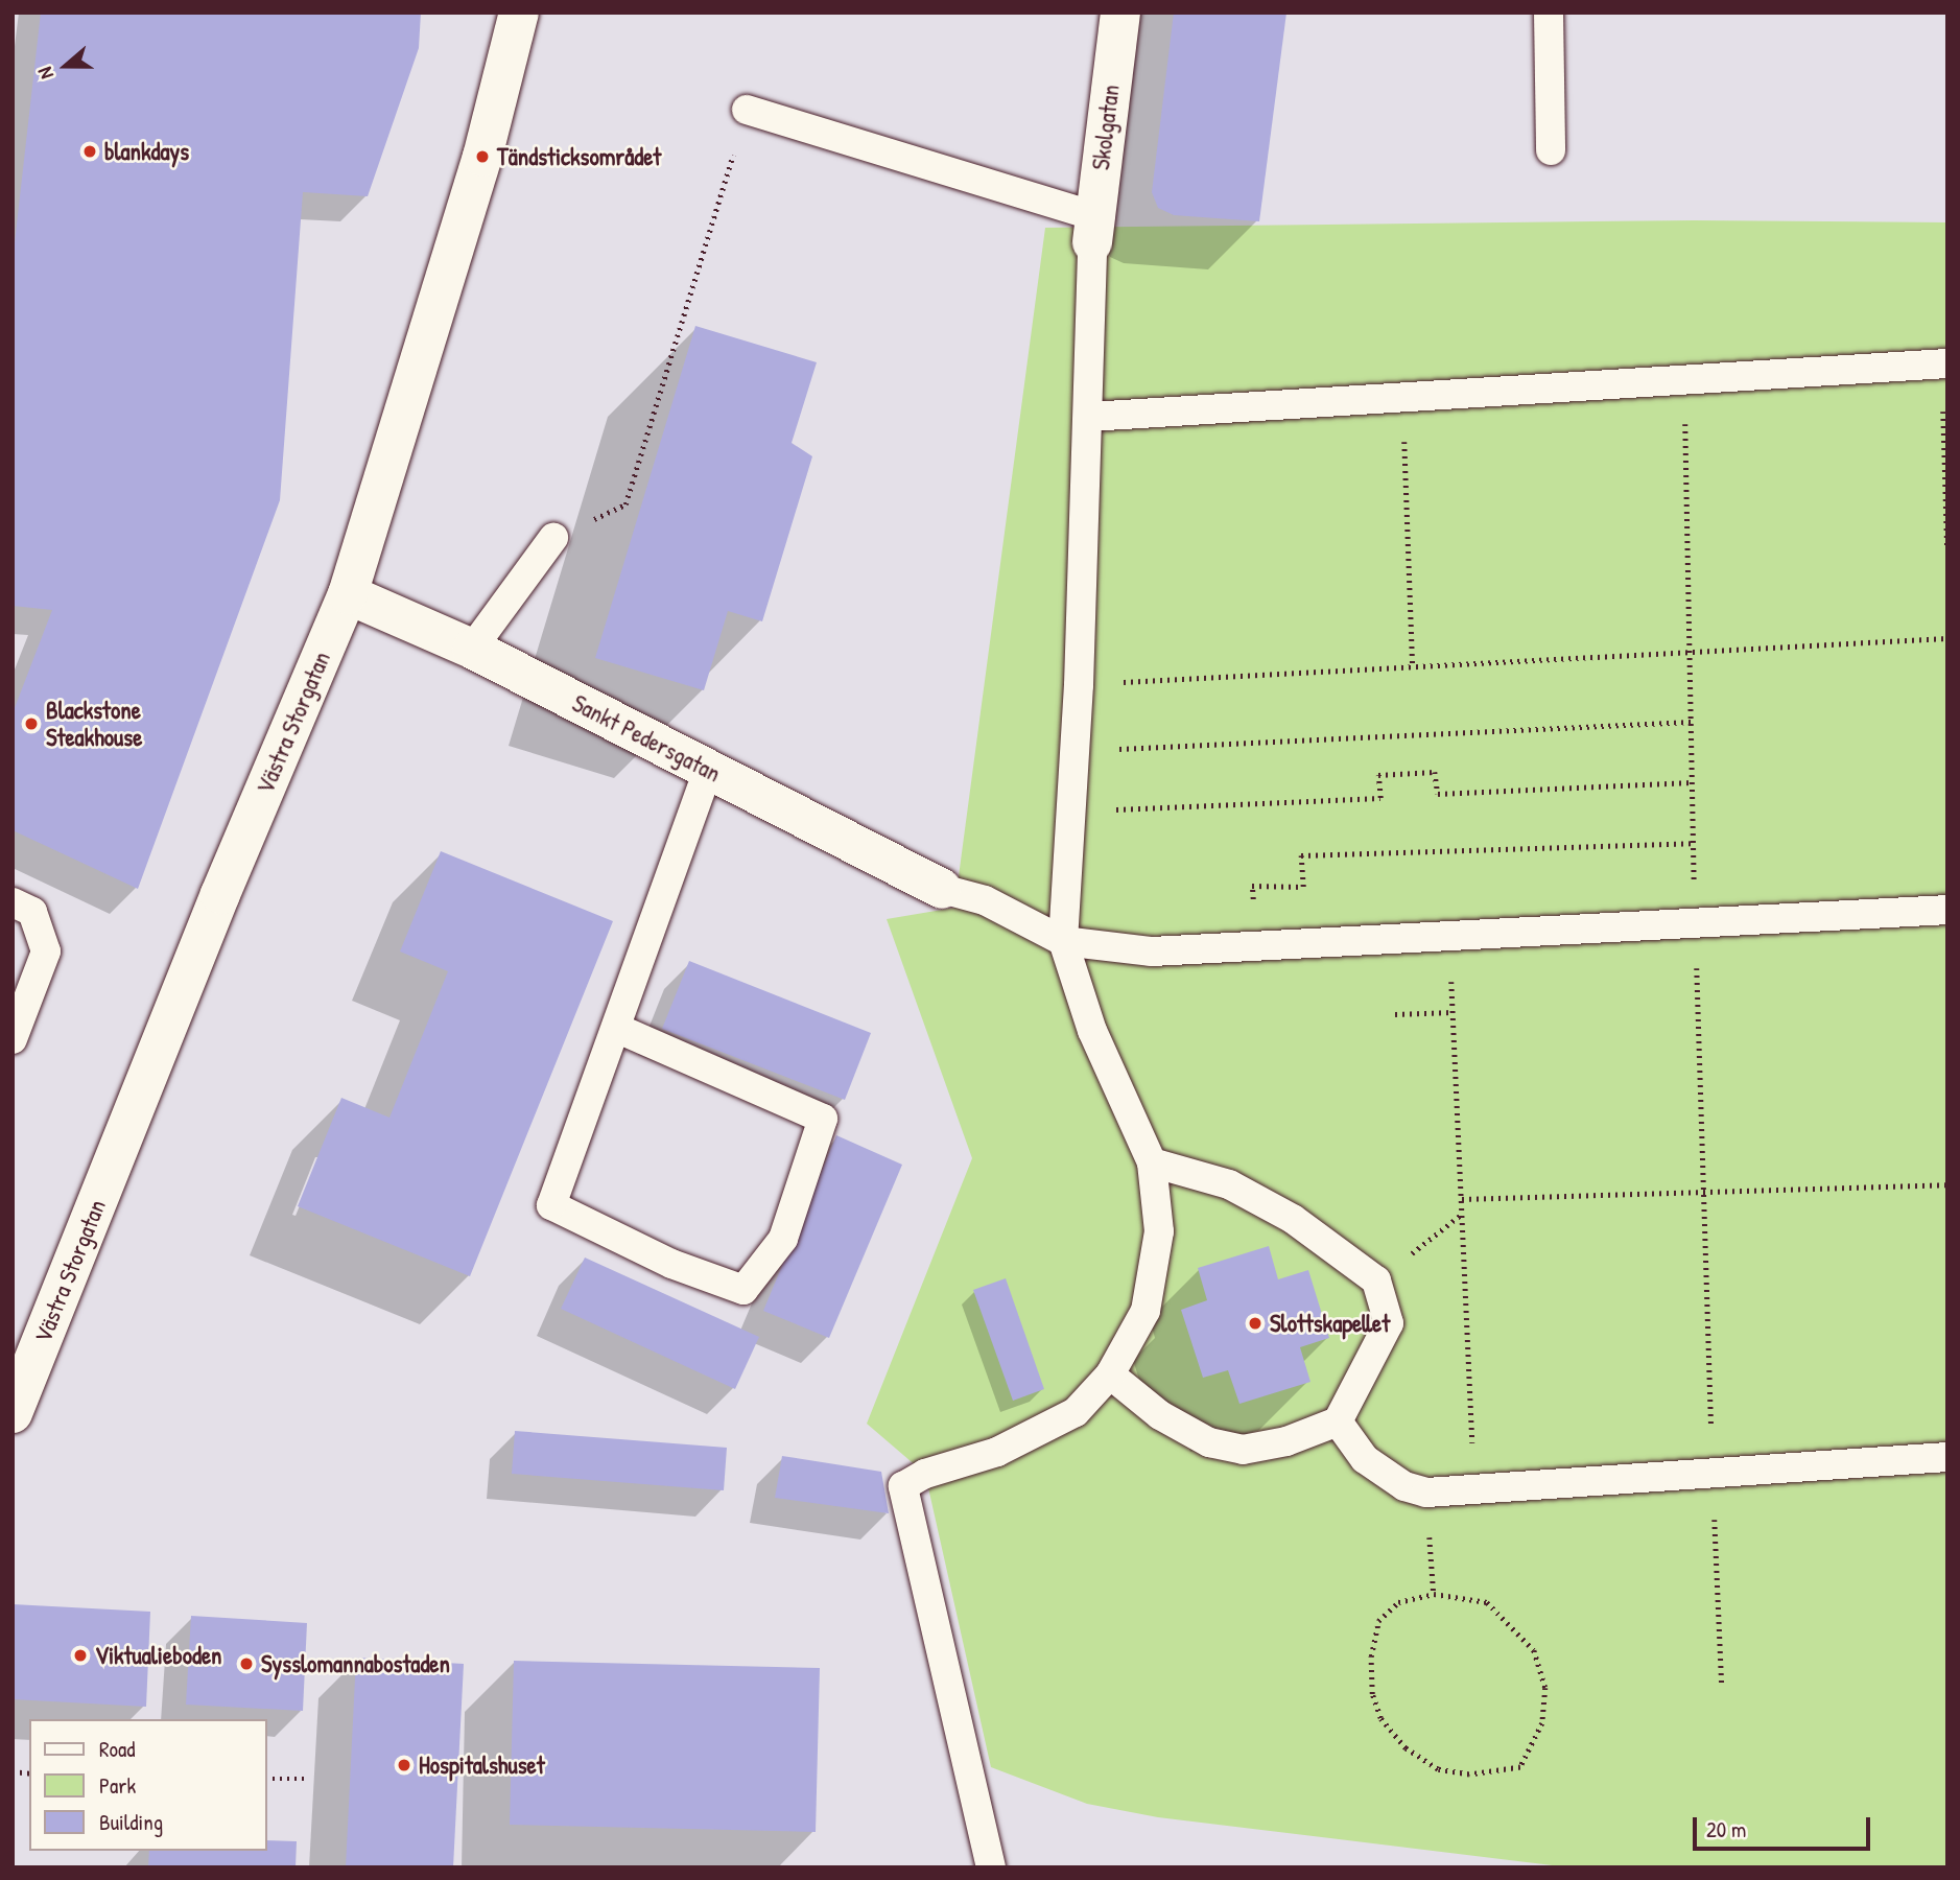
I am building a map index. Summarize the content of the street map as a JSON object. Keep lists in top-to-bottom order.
{
  "streets": {
    "street": ["Skolgatan", "Västra Storgatan", "Sankt Pedersgatan"]
  },
  "crossings": [
    ["Västra Storgatan", "Sankt Pedersgatan"]
  ],
  "places": [
    "blankdays",
    "Tändsticksområdet",
    "Blackstone Steakhouse",
    "Slottskapellet",
    "Viktualieboden",
    "Sysslomannabostaden",
    "Hospitalshuset"
  ],
  "legend": ["Road", "Park", "Building"],
  "scale_bar": "20 m",
  "north": "left"
}
